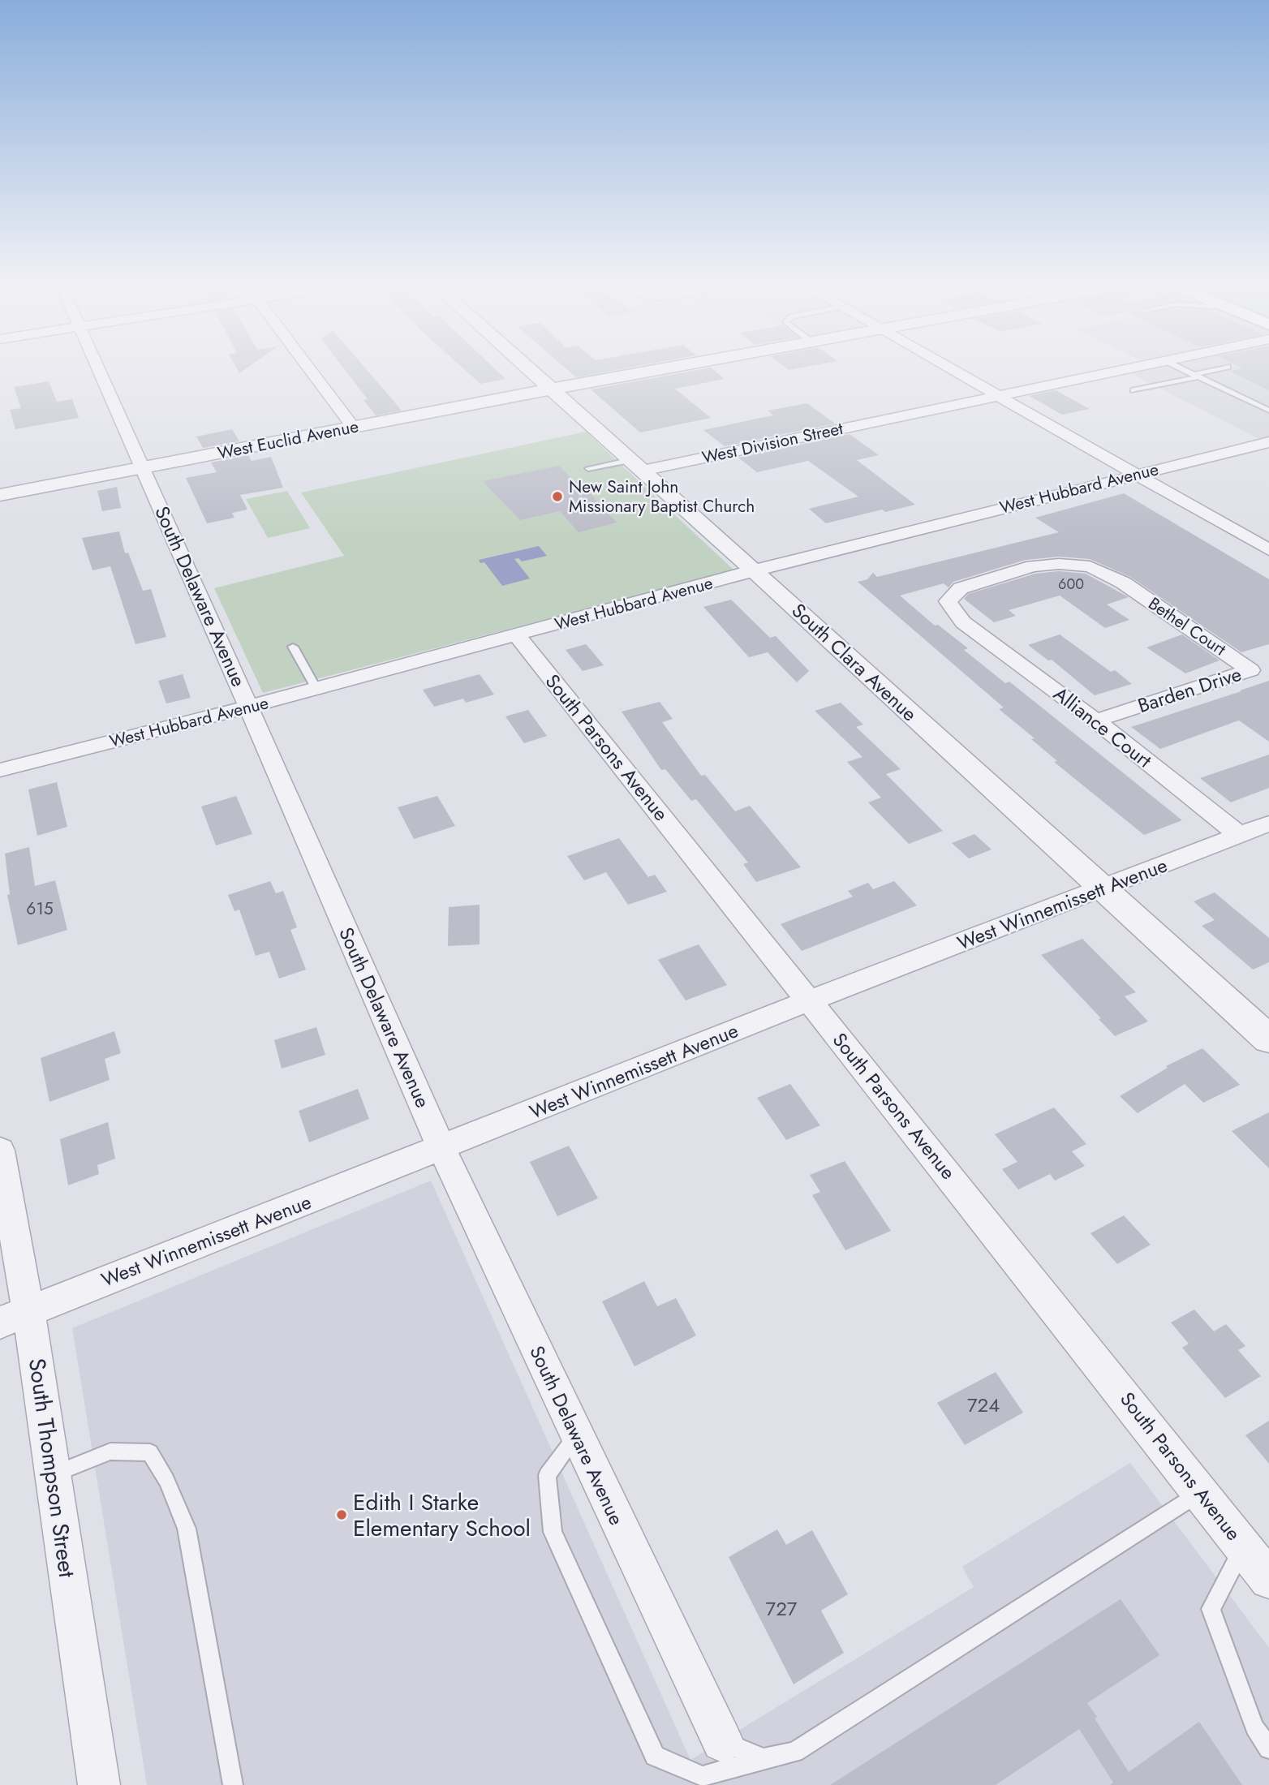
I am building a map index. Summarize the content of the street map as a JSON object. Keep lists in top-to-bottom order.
{
  "streets": {
    "street": [
      "West Euclid Avenue",
      "West Division Street",
      "West Hubbard Avenue",
      "South Delaware Avenue",
      "Bethel Court",
      "South Clara Avenue",
      "Barden Drive",
      "Alliance Court",
      "South Parsons Avenue",
      "West Winnemissett Avenue",
      "South Thompson Street"
    ]
  },
  "crossings": [
    ["West Euclid Avenue", "South Delaware Avenue"],
    ["West Euclid Avenue", "South Clara Avenue"],
    ["West Division Street", "South Clara Avenue"],
    ["West Hubbard Avenue", "South Delaware Avenue"],
    ["West Hubbard Avenue", "South Clara Avenue"],
    ["West Hubbard Avenue", "South Parsons Avenue"],
    ["South Delaware Avenue", "West Winnemissett Avenue"],
    ["Bethel Court", "Barden Drive"],
    ["Bethel Court", "Alliance Court"],
    ["South Clara Avenue", "West Winnemissett Avenue"],
    ["Barden Drive", "Alliance Court"],
    ["Alliance Court", "West Winnemissett Avenue"],
    ["South Parsons Avenue", "West Winnemissett Avenue"],
    ["West Winnemissett Avenue", "South Thompson Street"]
  ],
  "places": ["New Saint John Missionary Baptist Church", "Edith I Starke Elementary School"],
  "house_numbers": [
    "600",
    "615",
    "724",
    "727"
  ]
}
